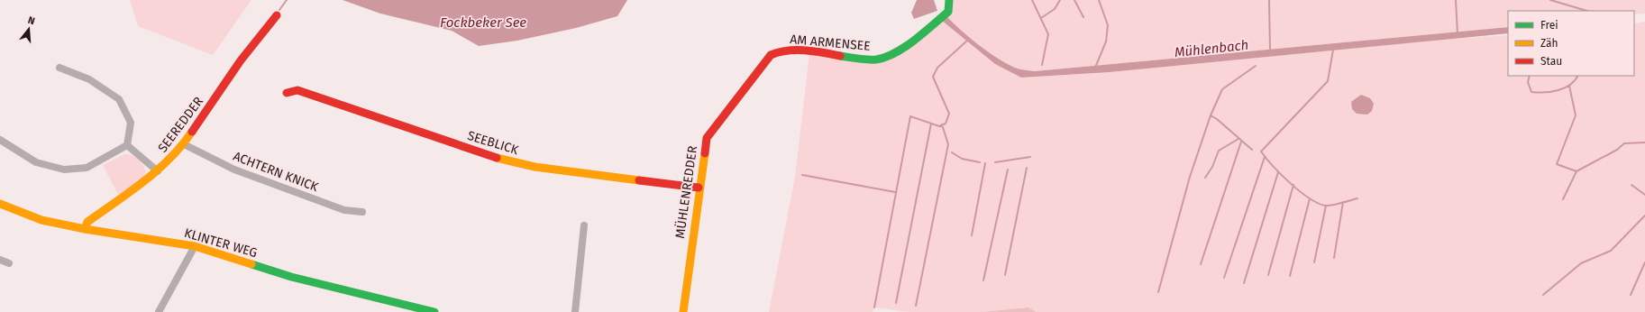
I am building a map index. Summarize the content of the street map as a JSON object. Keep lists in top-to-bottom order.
{
  "streets": {
    "street": [
      "AM ARMENSEE",
      "SEEREDDER",
      "SEEBLICK",
      "ACHTERN KNICK",
      "MÜHLENREDDER",
      "KLINTER WEG"
    ]
  },
  "crossings": [
    ["AM ARMENSEE", "MÜHLENREDDER"],
    ["SEEREDDER", "ACHTERN KNICK"],
    ["SEEREDDER", "KLINTER WEG"],
    ["SEEBLICK", "MÜHLENREDDER"]
  ],
  "water": ["Fockbeker See", "Mühlenbach"],
  "legend": ["Frei", "Zäh", "Stau"],
  "north": "top"
}
